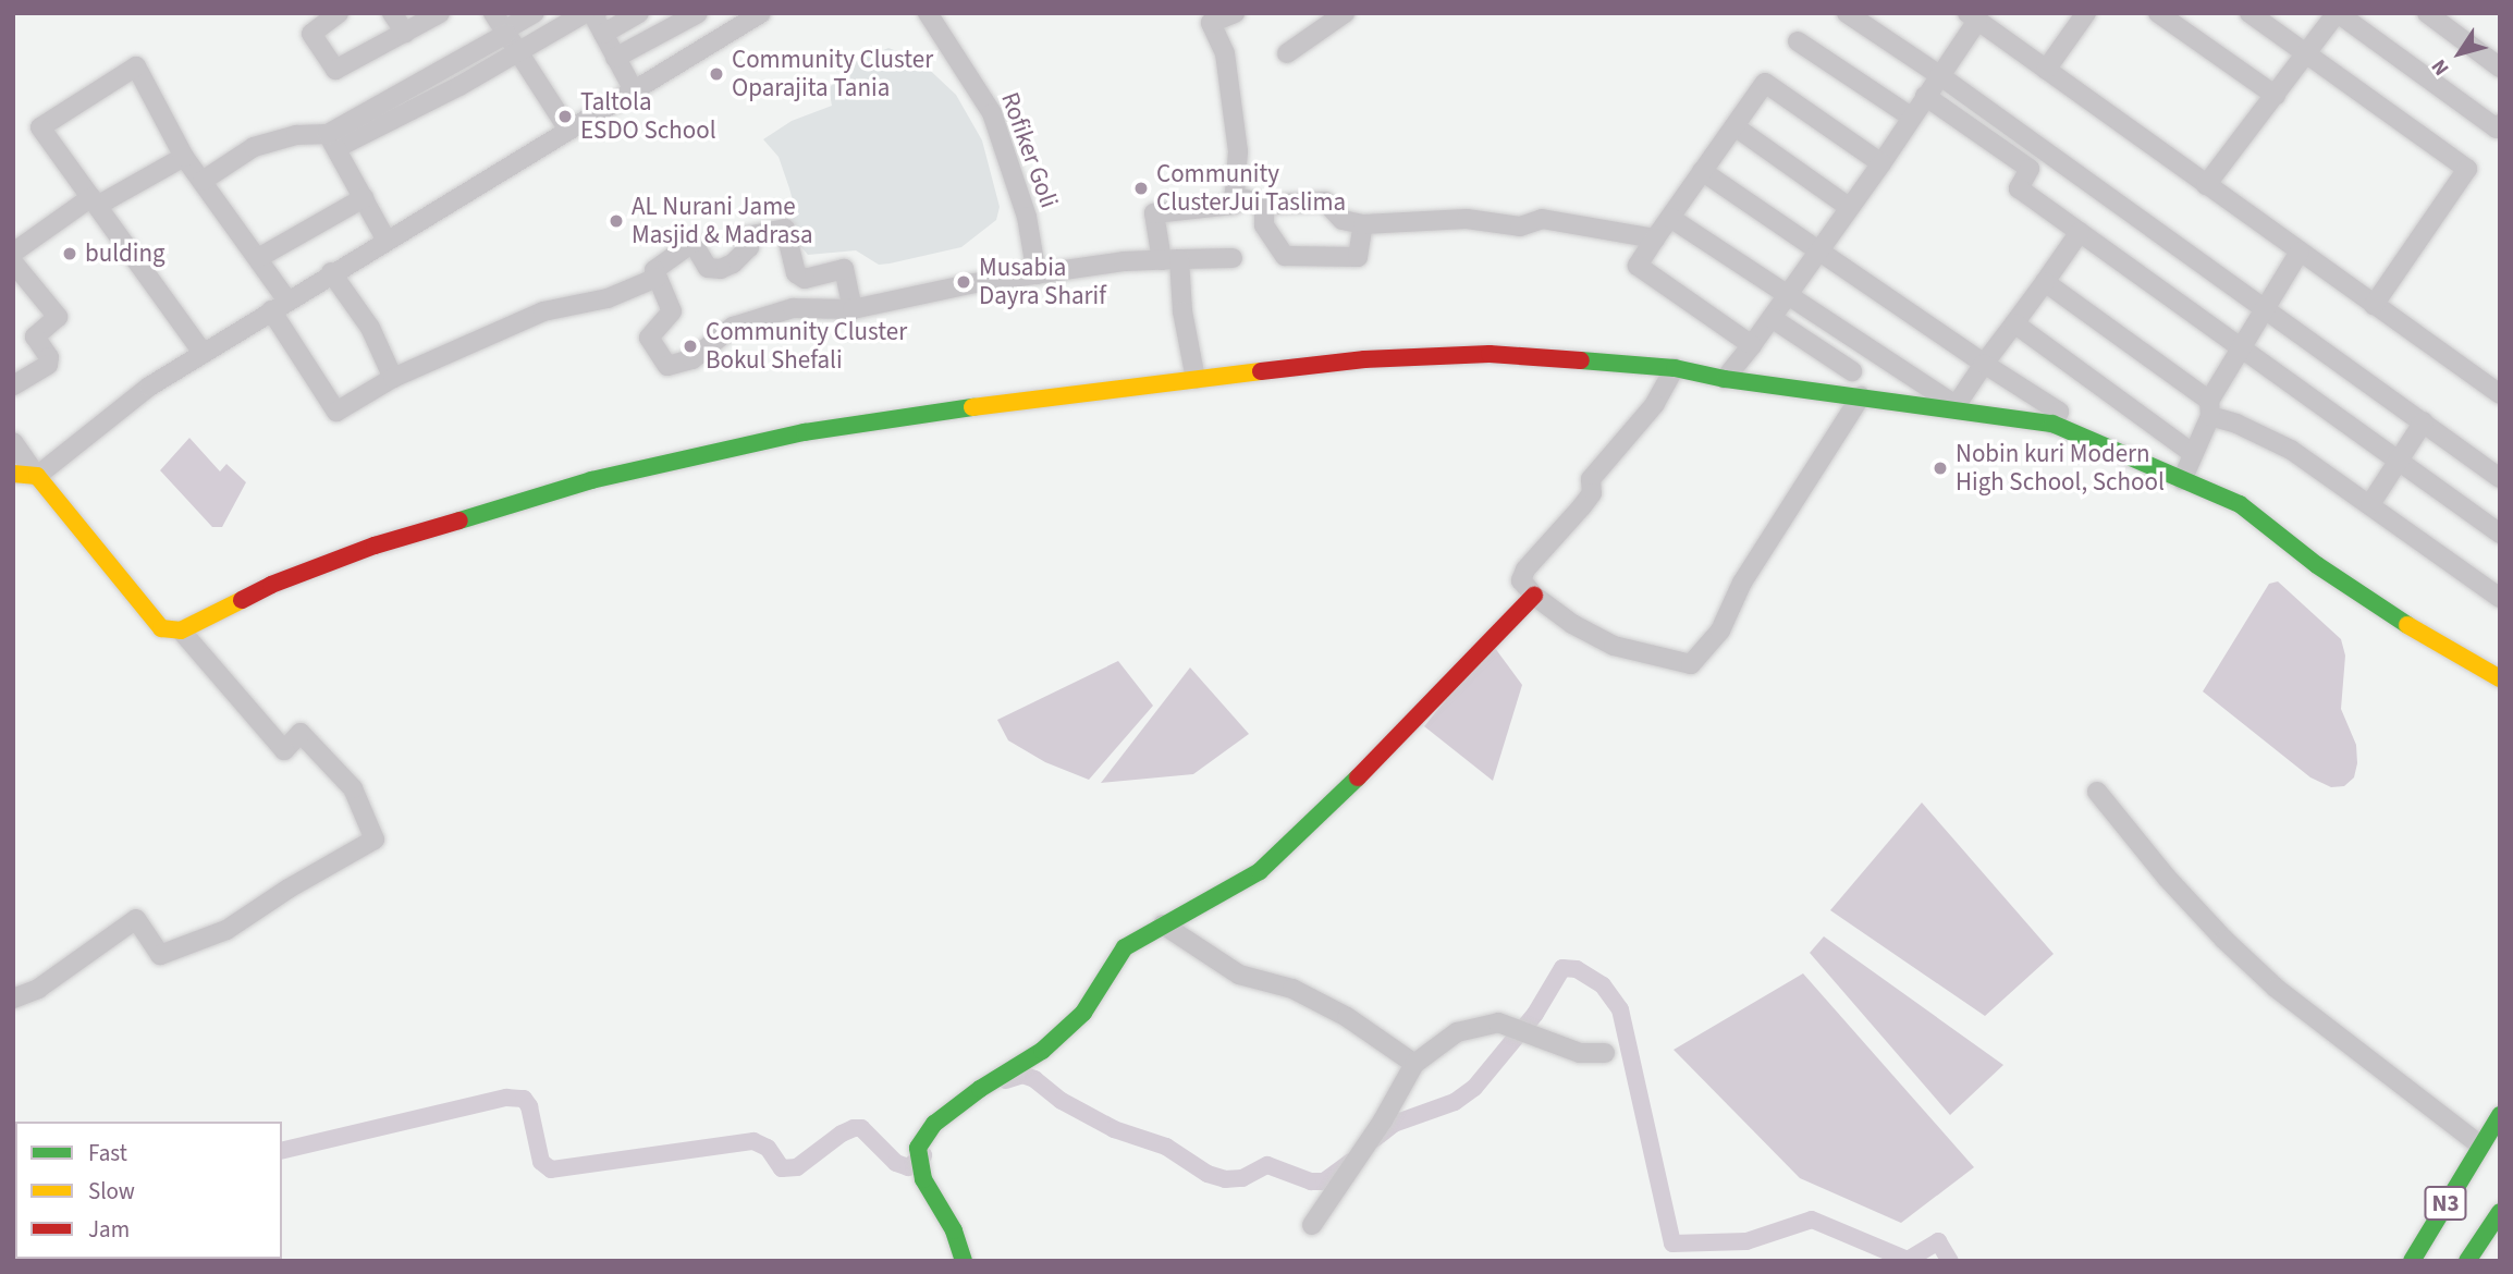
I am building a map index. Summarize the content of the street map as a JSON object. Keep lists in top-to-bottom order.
{
  "streets": {
    "main road": ["N3"],
    "street": ["Rofiker Goli"]
  },
  "places": [
    "Community Cluster Oparajita Tania",
    "Taltola ESDO School",
    "Community ClusterJui Taslima",
    "AL Nurani Jame Masjid & Madrasa",
    "bulding",
    "Musabia Dayra Sharif",
    "Community Cluster Bokul Shefali",
    "Nobin kuri Modern High School, School"
  ],
  "legend": ["Fast", "Slow", "Jam"],
  "north": "bottom left"
}
